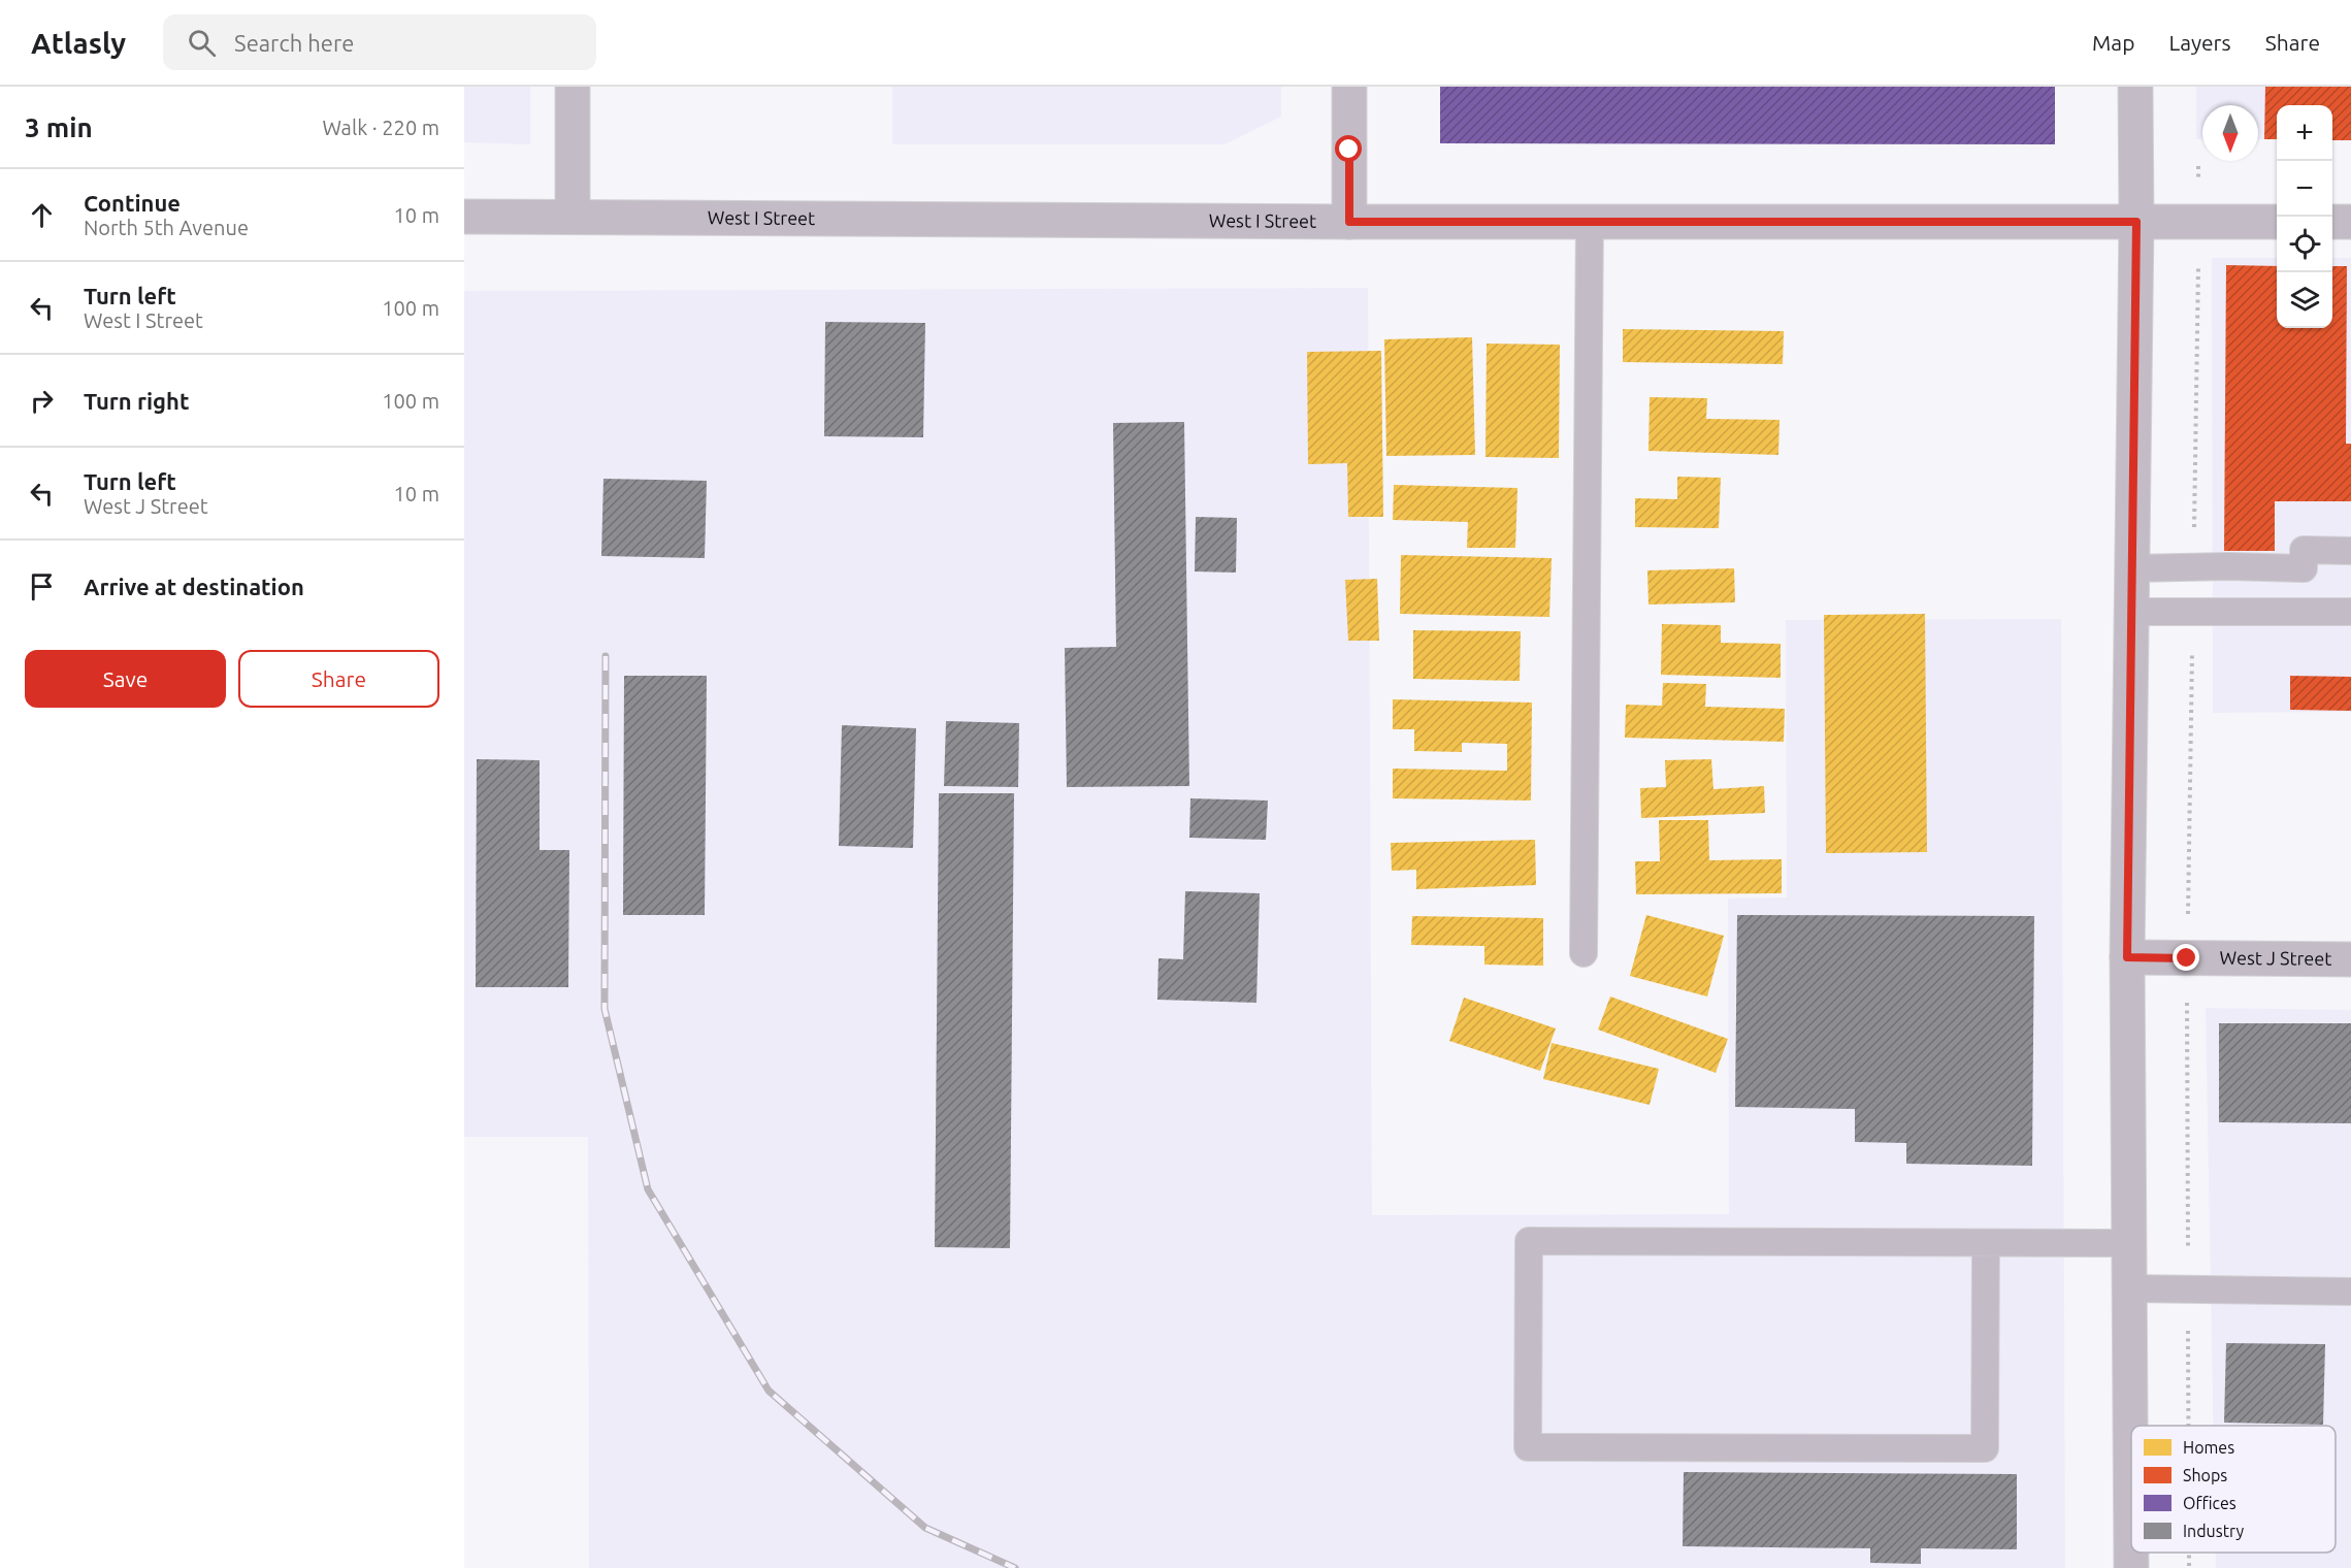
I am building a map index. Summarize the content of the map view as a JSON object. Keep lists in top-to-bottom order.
{
  "streets": {
    "street": ["West I Street", "West J Street"]
  },
  "legend": [
    "Homes",
    "Shops",
    "Offices",
    "Industry"
  ],
  "north": "bottom",
  "page": {
    "header": "Atlasly",
    "search": "Search here",
    "nav": ["Map", "Layers", "Share"],
    "heading": ["3 min", "Walk · 220 m"],
    "map_buttons": ["+", "−"],
    "list": [
      ["Continue", "North 5th Avenue", "10 m"],
      ["Turn left", "West I Street", "100 m"],
      ["Turn right", "100 m"],
      ["Turn left", "West J Street", "10 m"],
      "Arrive at destination"
    ],
    "buttons": ["Save", "Share"]
  }
}
